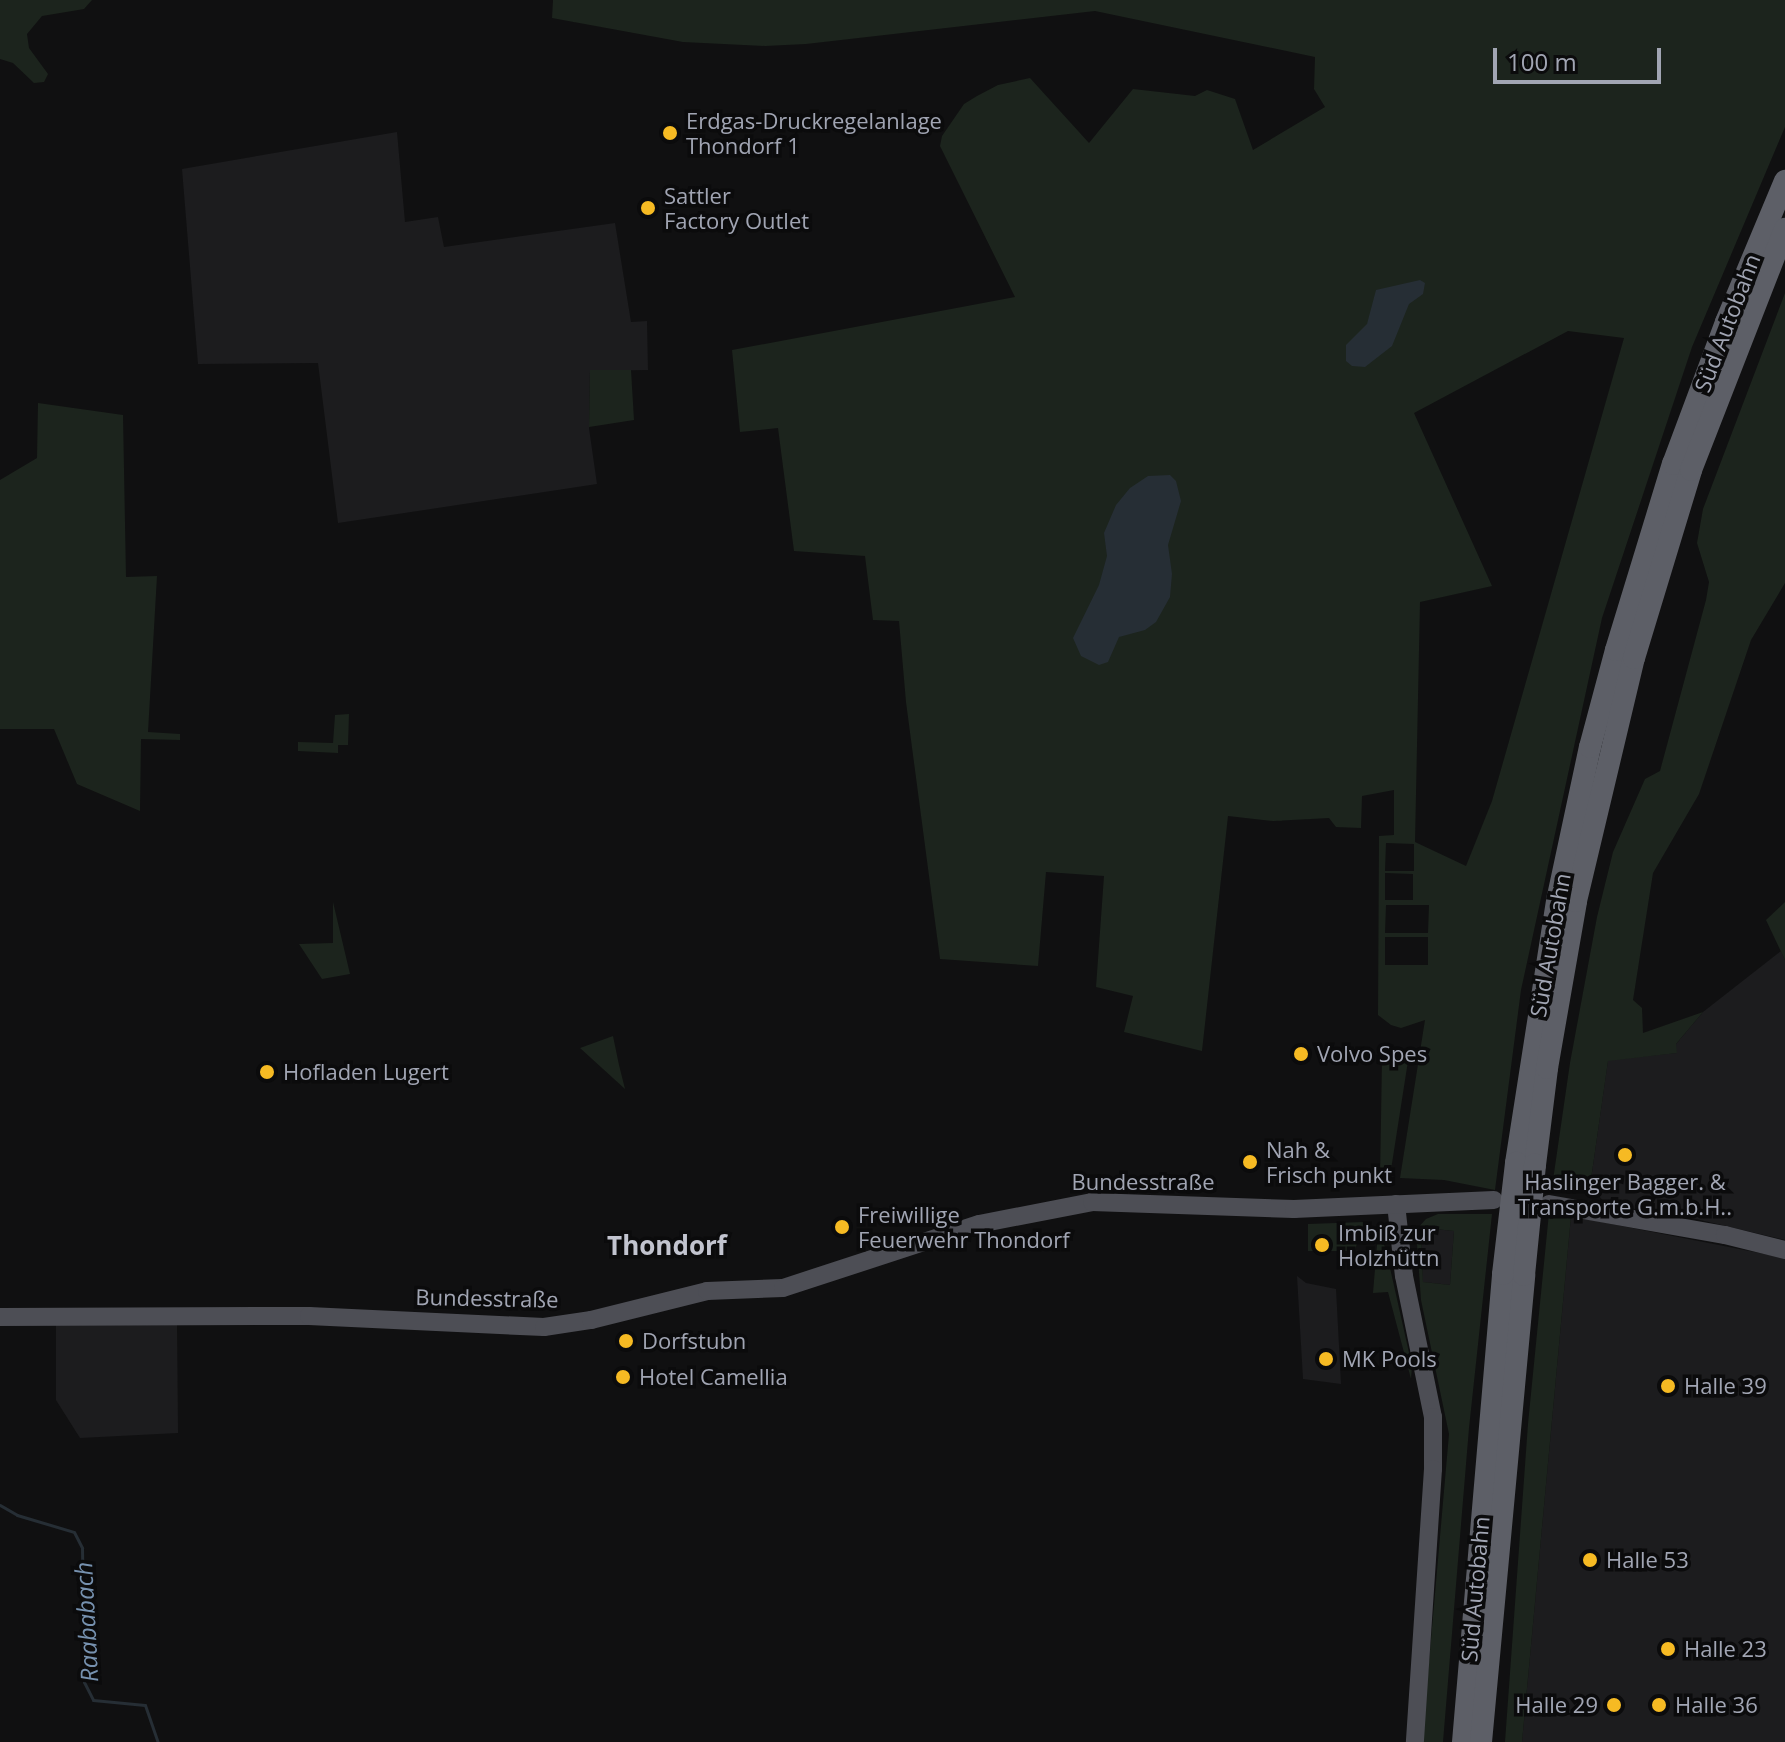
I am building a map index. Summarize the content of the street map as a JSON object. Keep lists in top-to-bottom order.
{
  "streets": {
    "highway": ["Süd Autobahn"],
    "main road": ["Bundesstraße"]
  },
  "districts": ["Thondorf"],
  "water": ["Raababach"],
  "places": [
    "Erdgas-Druckregelanlage Thondorf 1",
    "Sattler Factory Outlet",
    "Volvo Spes",
    "Hofladen Lugert",
    "Haslinger Bagger. & Transporte G.m.b.H..",
    "Nah & Frisch punkt",
    "Freiwillige Feuerwehr Thondorf",
    "Imbiß zur Holzhüttn",
    "Dorfstubn",
    "MK Pools",
    "Hotel Camellia",
    "Halle 39",
    "Halle 53",
    "Halle 23",
    "Halle 29",
    "Halle 36"
  ],
  "scale_bar": "100 m"
}
